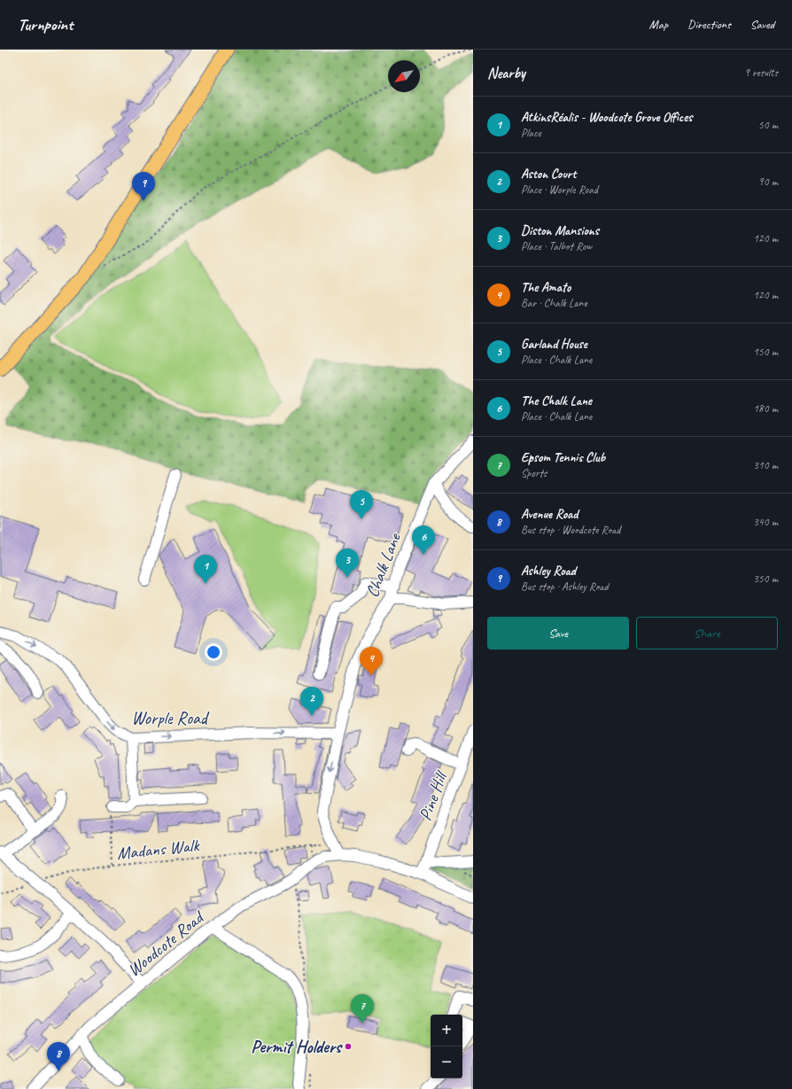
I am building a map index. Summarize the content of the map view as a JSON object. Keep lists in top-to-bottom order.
{
  "streets": {
    "street": [
      "Chalk Lane",
      "Worple Road",
      "Pine Hill",
      "Woodcote Road"
    ],
    "path": ["Madans Walk"]
  },
  "crossings": [
    ["Chalk Lane", "Worple Road"],
    ["Chalk Lane", "Woodcote Road"],
    ["Pine Hill", "Woodcote Road"]
  ],
  "one_way": ["Worple Road"],
  "places": ["Permit Holders"],
  "north": "bottom left",
  "page": {
    "header": "Turnpoint",
    "nav": ["Map", "Directions", "Saved"],
    "heading": ["Nearby", "9 results"],
    "list": [
      {
        "mark": "1",
        "name": "AtkinsRéalis - Woodcote Grove Offices",
        "note": "Place",
        "value": "50 m"
      },
      {
        "mark": "2",
        "name": "Aston Court",
        "note": "Place · Worple Road",
        "value": "90 m"
      },
      {
        "mark": "3",
        "name": "Diston Mansions",
        "note": "Place · Talbot Row",
        "value": "120 m"
      },
      {
        "mark": "4",
        "name": "The Amato",
        "note": "Bar · Chalk Lane",
        "value": "120 m"
      },
      {
        "mark": "5",
        "name": "Garland House",
        "note": "Place · Chalk Lane",
        "value": "150 m"
      },
      {
        "mark": "6",
        "name": "The Chalk Lane",
        "note": "Place · Chalk Lane",
        "value": "180 m"
      },
      {
        "mark": "7",
        "name": "Epsom Tennis Club",
        "note": "Sports",
        "value": "310 m"
      },
      {
        "mark": "8",
        "name": "Avenue Road",
        "note": "Bus stop · Woodcote Road",
        "value": "340 m"
      },
      {
        "mark": "9",
        "name": "Ashley Road",
        "note": "Bus stop · Ashley Road",
        "value": "350 m"
      }
    ],
    "pins": [
      "9",
      "5",
      "6",
      "3",
      "1",
      "4",
      "2",
      "7",
      "8"
    ],
    "buttons": ["Save", "Share"],
    "map_buttons": ["+", "−"]
  }
}
